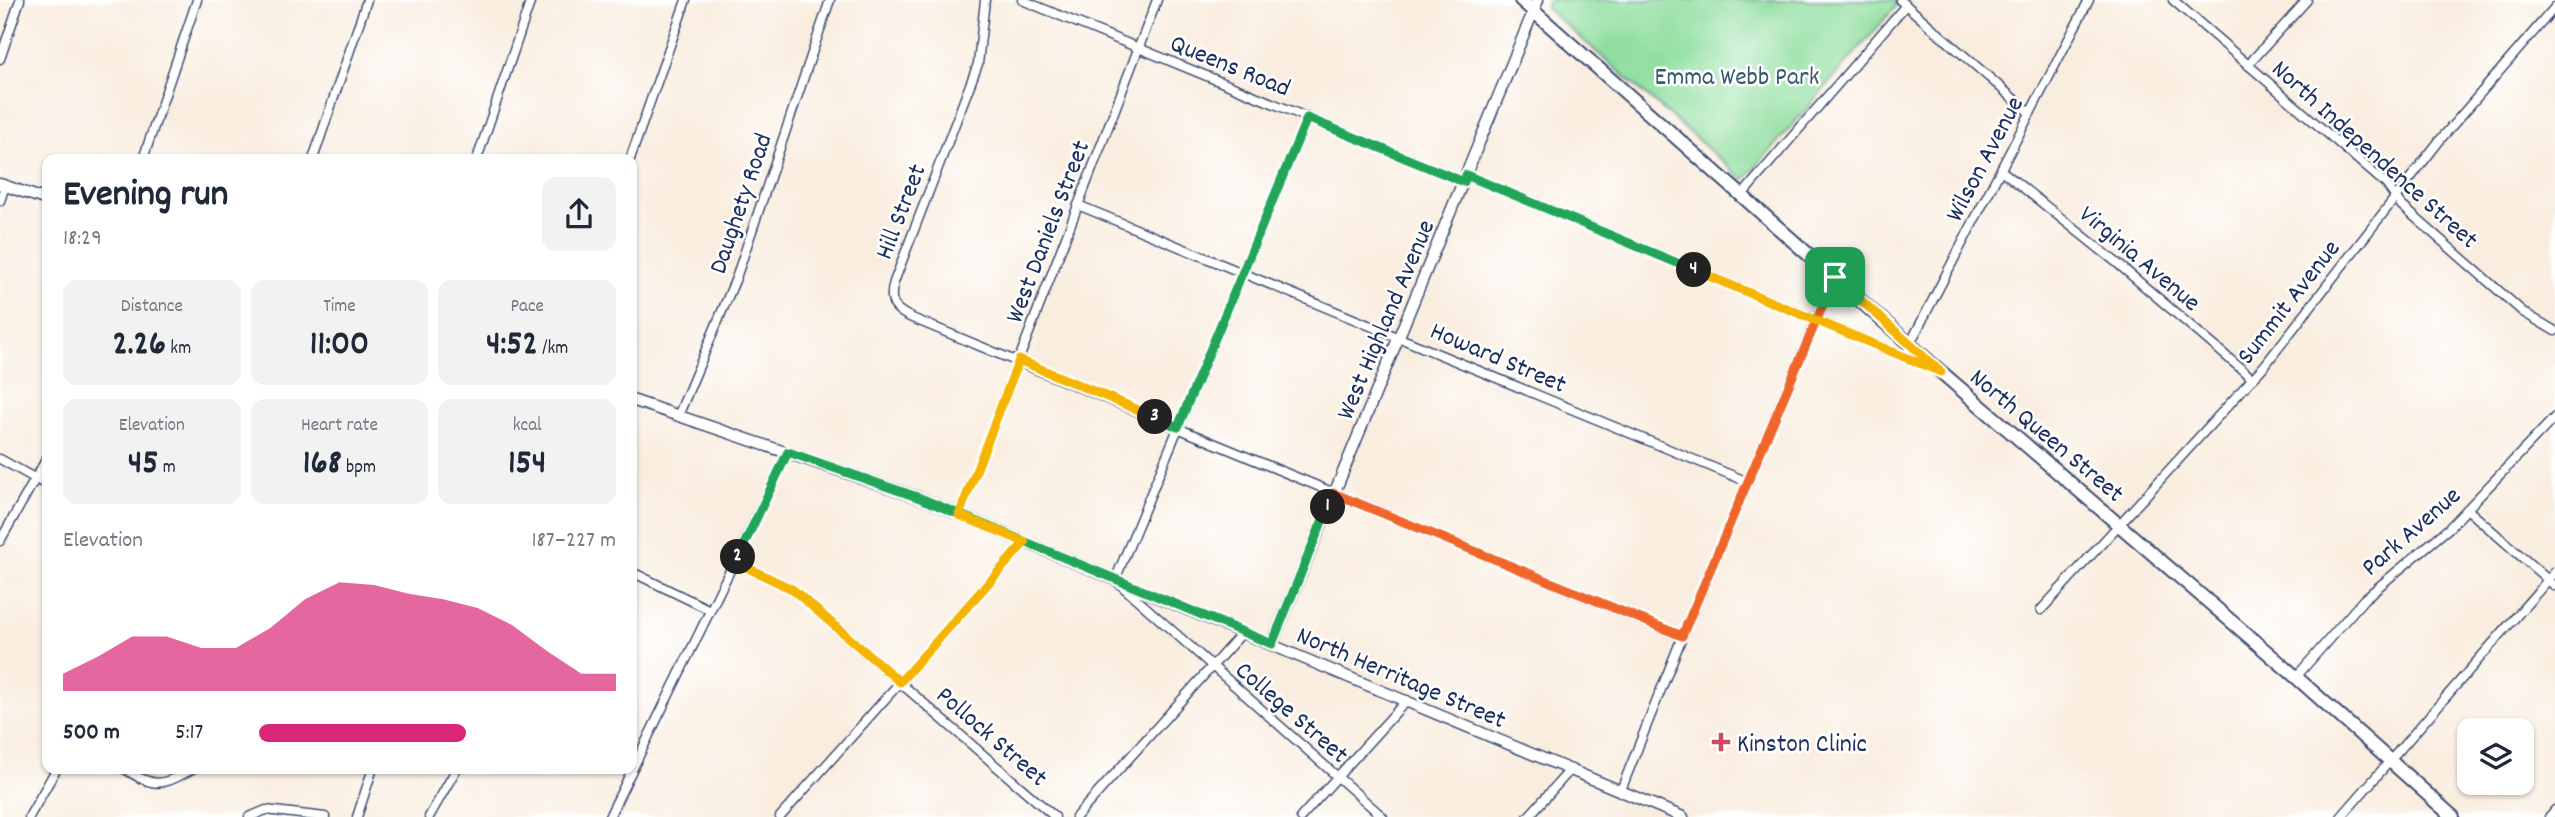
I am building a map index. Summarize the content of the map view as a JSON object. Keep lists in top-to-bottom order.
{
  "streets": {
    "main road": ["North Queen Street"],
    "street": [
      "Queens Road",
      "North Independence Street",
      "Wilson Avenue",
      "Daughety Road",
      "Hill Street",
      "West Daniels Street",
      "Virginia Avenue",
      "Summit Avenue",
      "West Highland Avenue",
      "Howard Street",
      "Park Avenue",
      "North Herritage Street",
      "College Street",
      "Pollock Street"
    ]
  },
  "crossings": [
    ["Queens Road", "West Daniels Street"],
    ["Queens Road", "West Highland Avenue"],
    ["Queens Road", "North Queen Street"],
    ["North Independence Street", "Summit Avenue"],
    ["Wilson Avenue", "Virginia Avenue"],
    ["Daughety Road", "North Herritage Street"],
    ["Hill Street", "West Daniels Street"],
    ["West Daniels Street", "Howard Street"],
    ["West Daniels Street", "North Herritage Street"],
    ["Virginia Avenue", "Summit Avenue"],
    ["Summit Avenue", "North Queen Street"],
    ["West Highland Avenue", "Howard Street"],
    ["West Highland Avenue", "North Queen Street"],
    ["West Highland Avenue", "North Herritage Street"],
    ["North Queen Street", "Park Avenue"],
    ["North Herritage Street", "College Street"]
  ],
  "parks": ["Emma Webb Park"],
  "places": {
    "health": ["Kinston Clinic"]
  },
  "page": {
    "heading": ["Evening run", "18:29"],
    "pins": [
      "4",
      "3",
      "1",
      "2"
    ],
    "stats": [
      ["Distance", "2.26 km"],
      ["Time", "11:00"],
      ["Pace", "4:52 /km"],
      ["Elevation", "45 m"],
      ["Heart rate", "168 bpm"],
      ["kcal", "154"]
    ],
    "chart": ["Elevation", "187–227 m"],
    "list": [
      {
        "name": "500 m",
        "note": "5:17"
      }
    ]
  }
}
